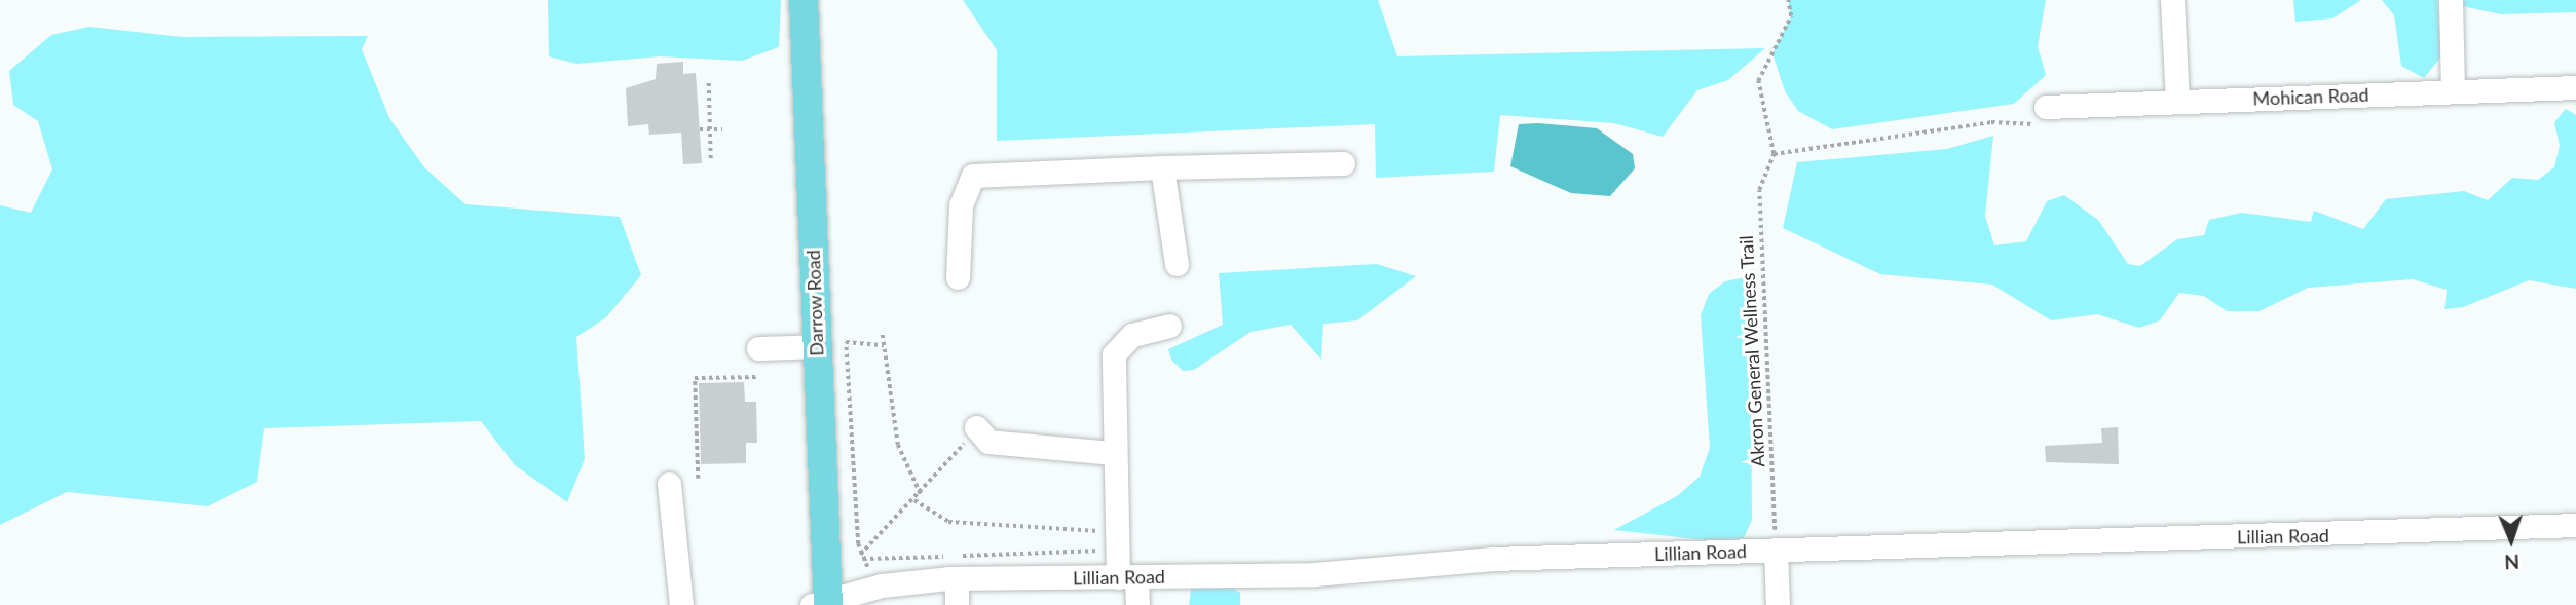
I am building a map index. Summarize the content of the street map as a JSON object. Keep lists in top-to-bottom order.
{
  "streets": {
    "main road": ["Darrow Road"],
    "street": ["Mohican Road", "Lillian Road"],
    "path": ["Akron General Wellness Trail"]
  },
  "crossings": [
    ["Darrow Road", "Lillian Road"],
    ["Akron General Wellness Trail", "Lillian Road"]
  ],
  "north": "bottom"
}
